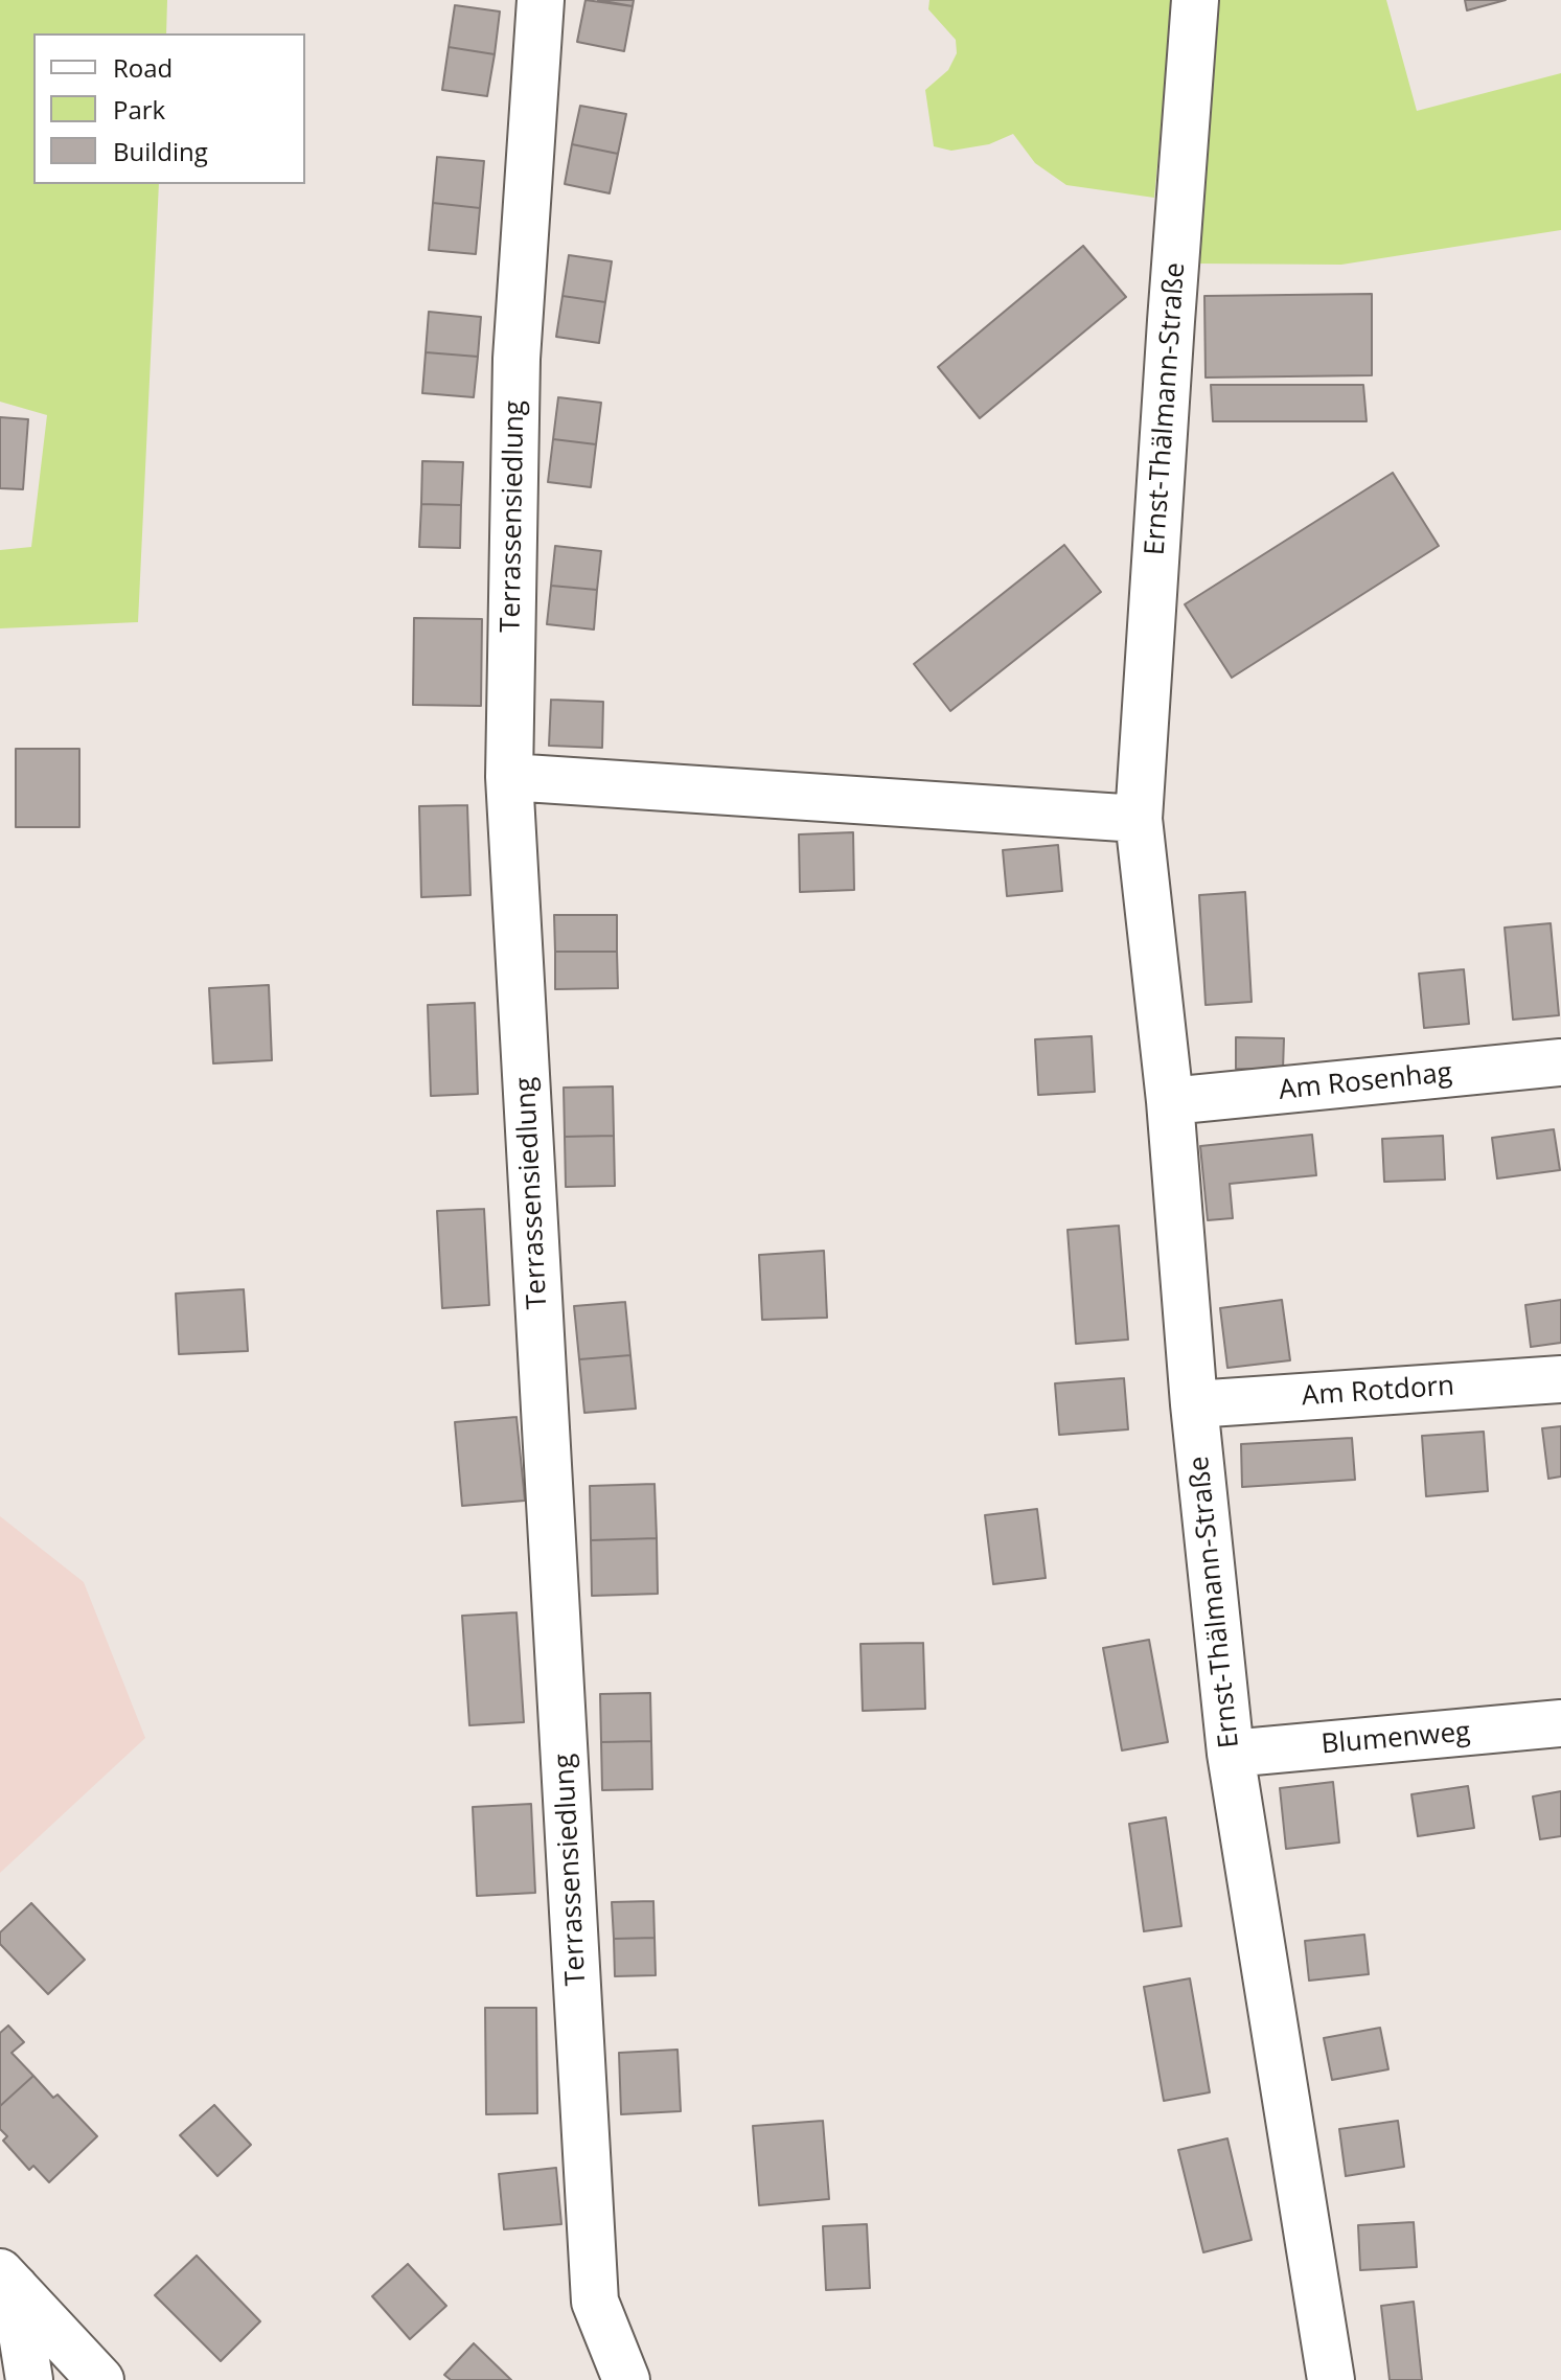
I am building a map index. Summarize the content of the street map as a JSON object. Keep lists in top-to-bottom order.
{
  "streets": {
    "street": [
      "Ernst-Thälmann-Straße",
      "Terrassensiedlung",
      "Am Rosenhag",
      "Am Rotdorn",
      "Blumenweg"
    ]
  },
  "crossings": [
    ["Ernst-Thälmann-Straße", "Am Rosenhag"],
    ["Ernst-Thälmann-Straße", "Am Rotdorn"],
    ["Ernst-Thälmann-Straße", "Blumenweg"]
  ],
  "legend": ["Road", "Park", "Building"]
}
